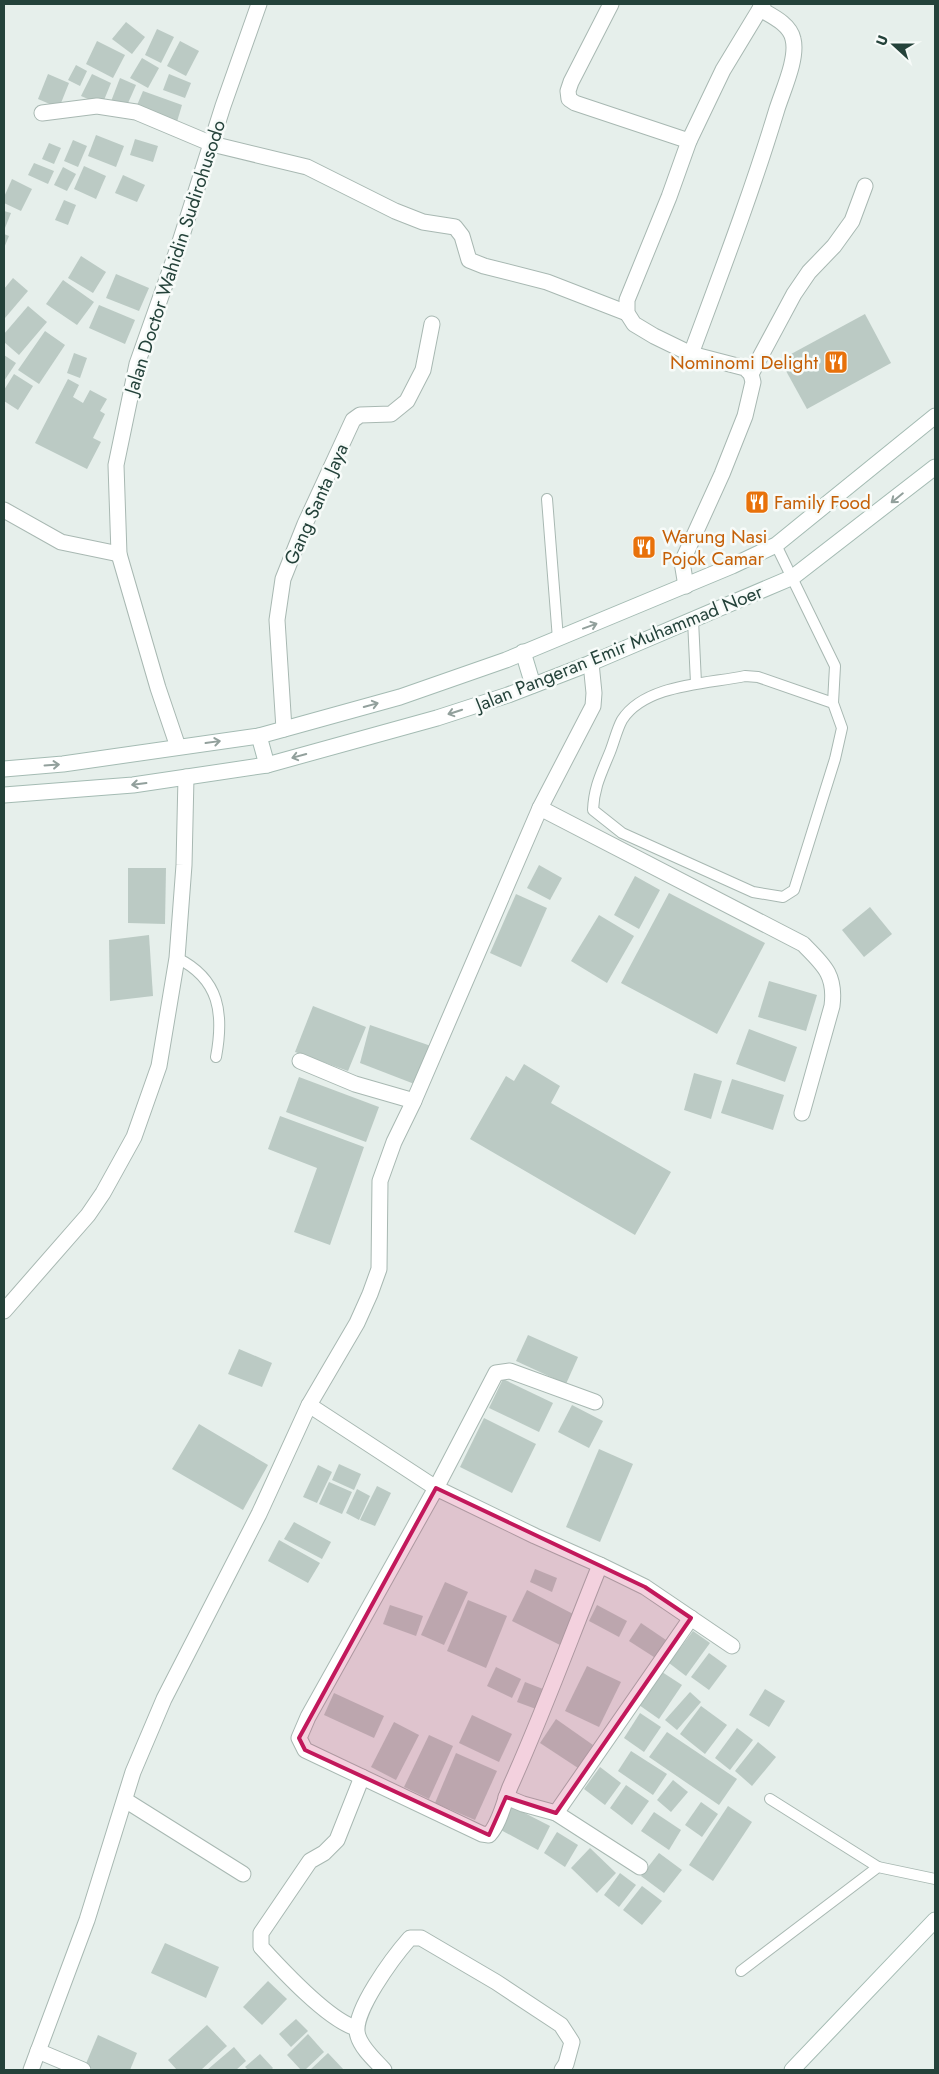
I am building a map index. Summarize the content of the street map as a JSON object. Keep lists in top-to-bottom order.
{
  "streets": {
    "street": ["Jalan Doctor Wahidin Sudirohusodo", "Gang Santa Jaya", "Jalan Pangeran Emir Muhammad Noer"]
  },
  "crossings": [
    ["Jalan Doctor Wahidin Sudirohusodo", "Jalan Pangeran Emir Muhammad Noer"],
    ["Gang Santa Jaya", "Jalan Pangeran Emir Muhammad Noer"]
  ],
  "places": {
    "restaurant": ["Nominomi Delight", "Family Food", "Warung Nasi Pojok Camar"]
  },
  "north": "left"
}
